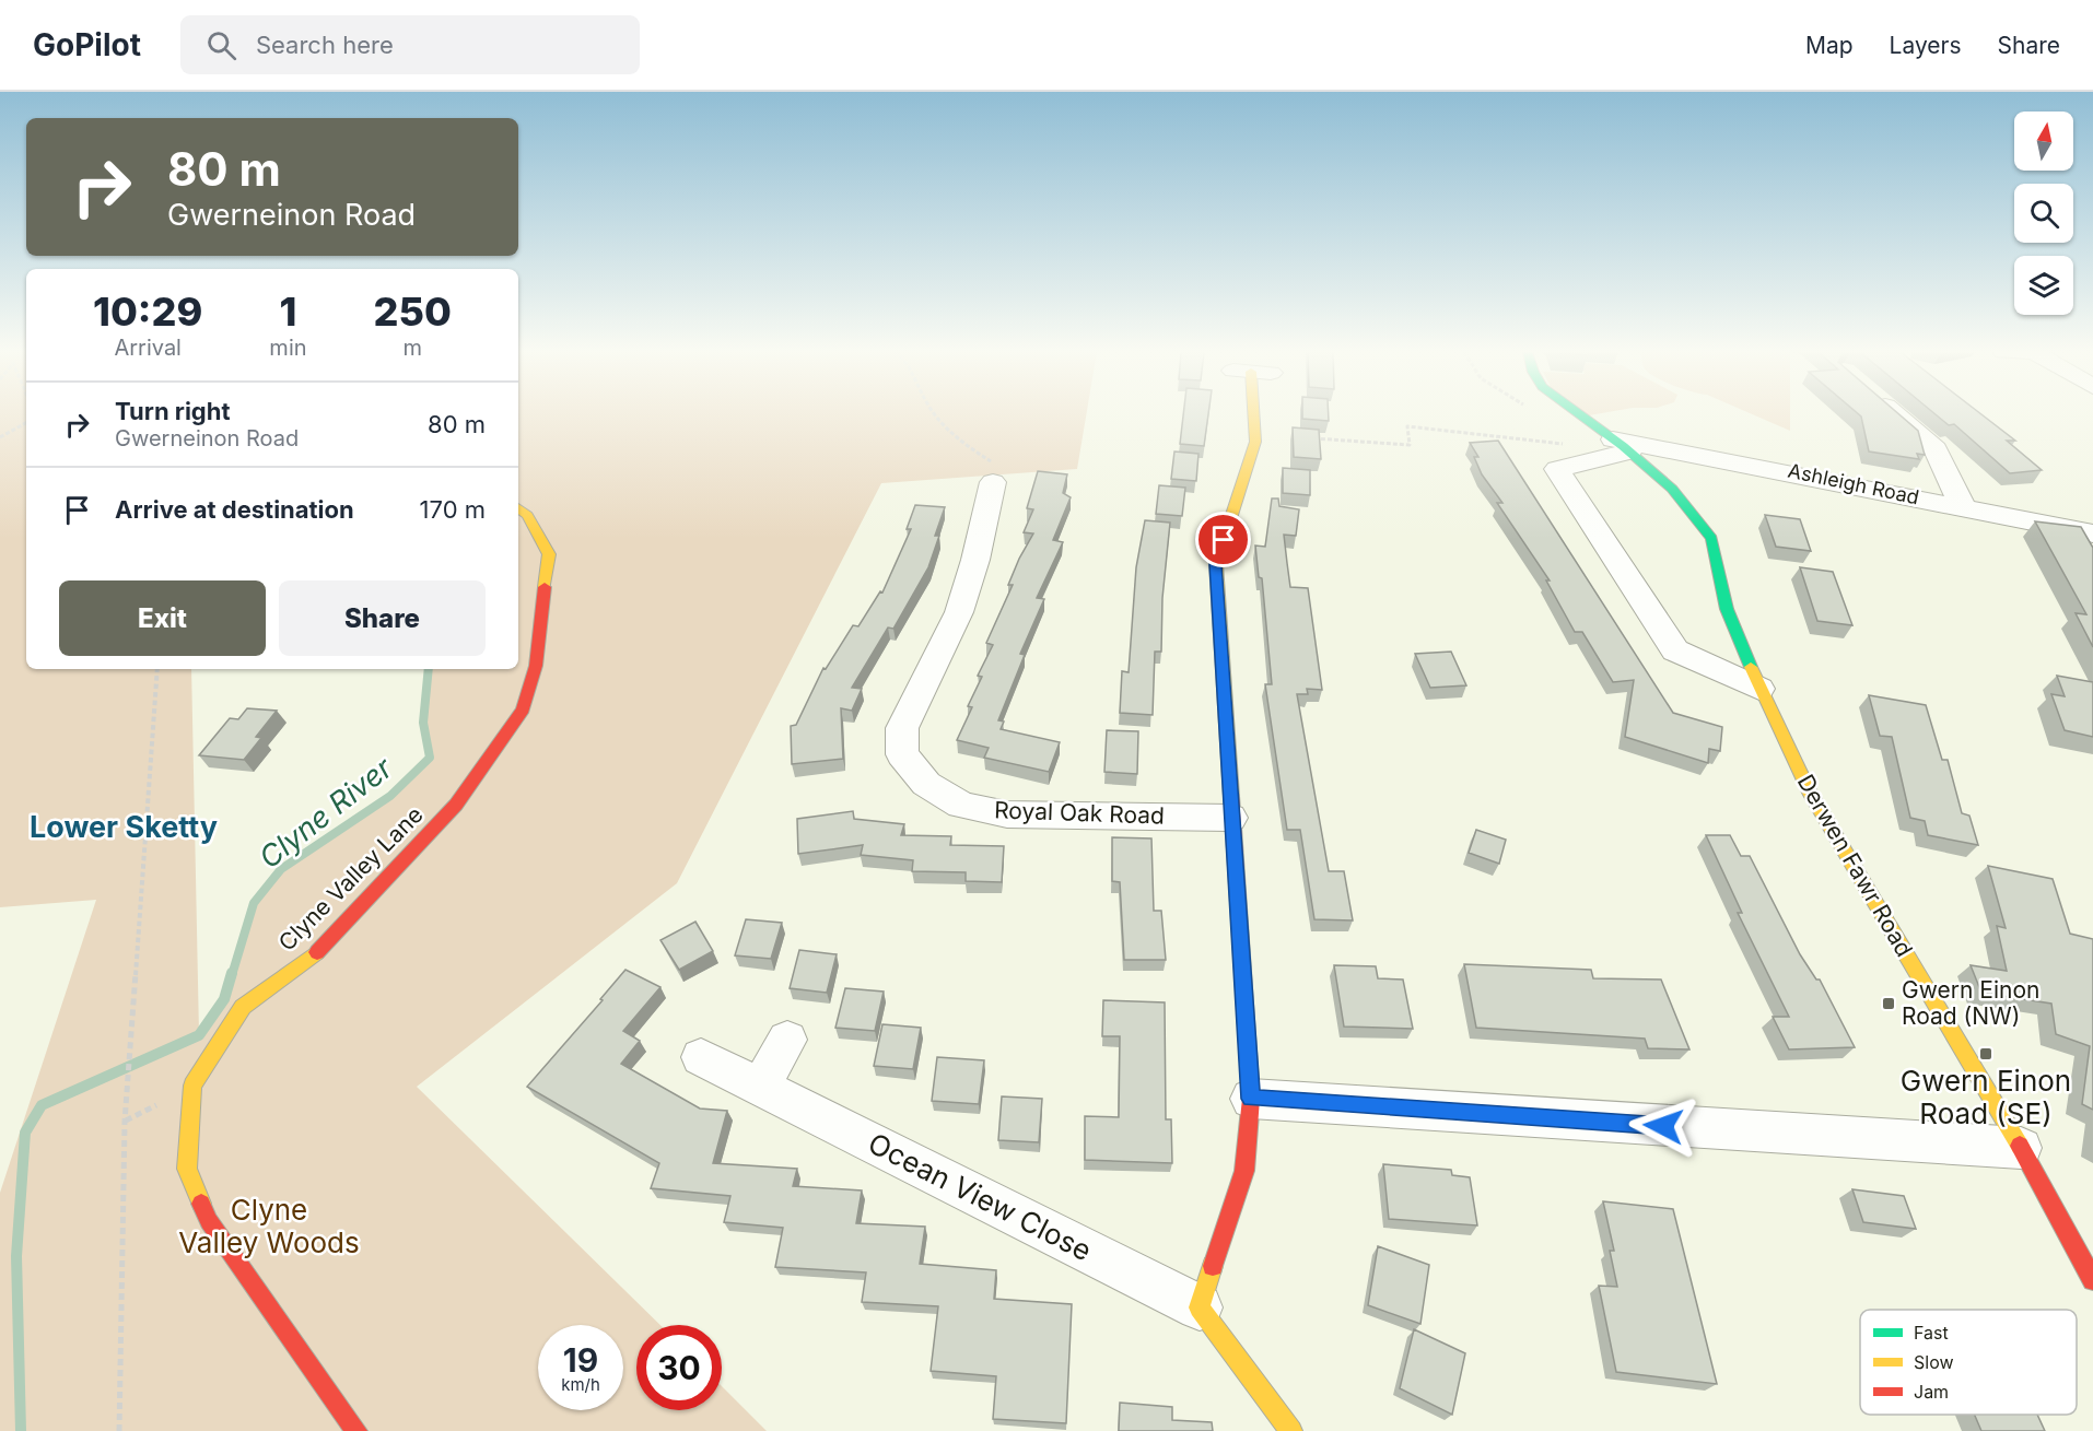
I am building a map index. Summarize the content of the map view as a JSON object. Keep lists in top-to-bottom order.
{
  "streets": {
    "street": [
      "Ashleigh Road",
      "Royal Oak Road",
      "Derwen Fawr Road",
      "Clyne Valley Lane",
      "Ocean View Close"
    ]
  },
  "crossings": [
    ["Ashleigh Road", "Derwen Fawr Road"]
  ],
  "districts": ["Lower Sketty"],
  "water": ["Clyne River"],
  "parks": ["Clyne Valley Woods"],
  "places": {
    "transit": ["Gwern Einon Road (NW)", "Gwern Einon Road (SE)"]
  },
  "legend": ["Fast", "Slow", "Jam"],
  "north": "top",
  "page": {
    "header": "GoPilot",
    "search": "Search here",
    "nav": ["Map", "Layers", "Share"],
    "turn": ["80 m", "Gwerneinon Road"],
    "eta": [
      "10:29",
      "Arrival",
      "1",
      "min",
      "250",
      "m"
    ],
    "list": [
      {
        "name": "Turn right",
        "note": "Gwerneinon Road",
        "value": "80 m"
      },
      {
        "name": "Arrive at destination",
        "value": "170 m"
      }
    ],
    "buttons": ["Exit", "Share"],
    "speed": "19 km/h",
    "limit": "30"
  }
}
